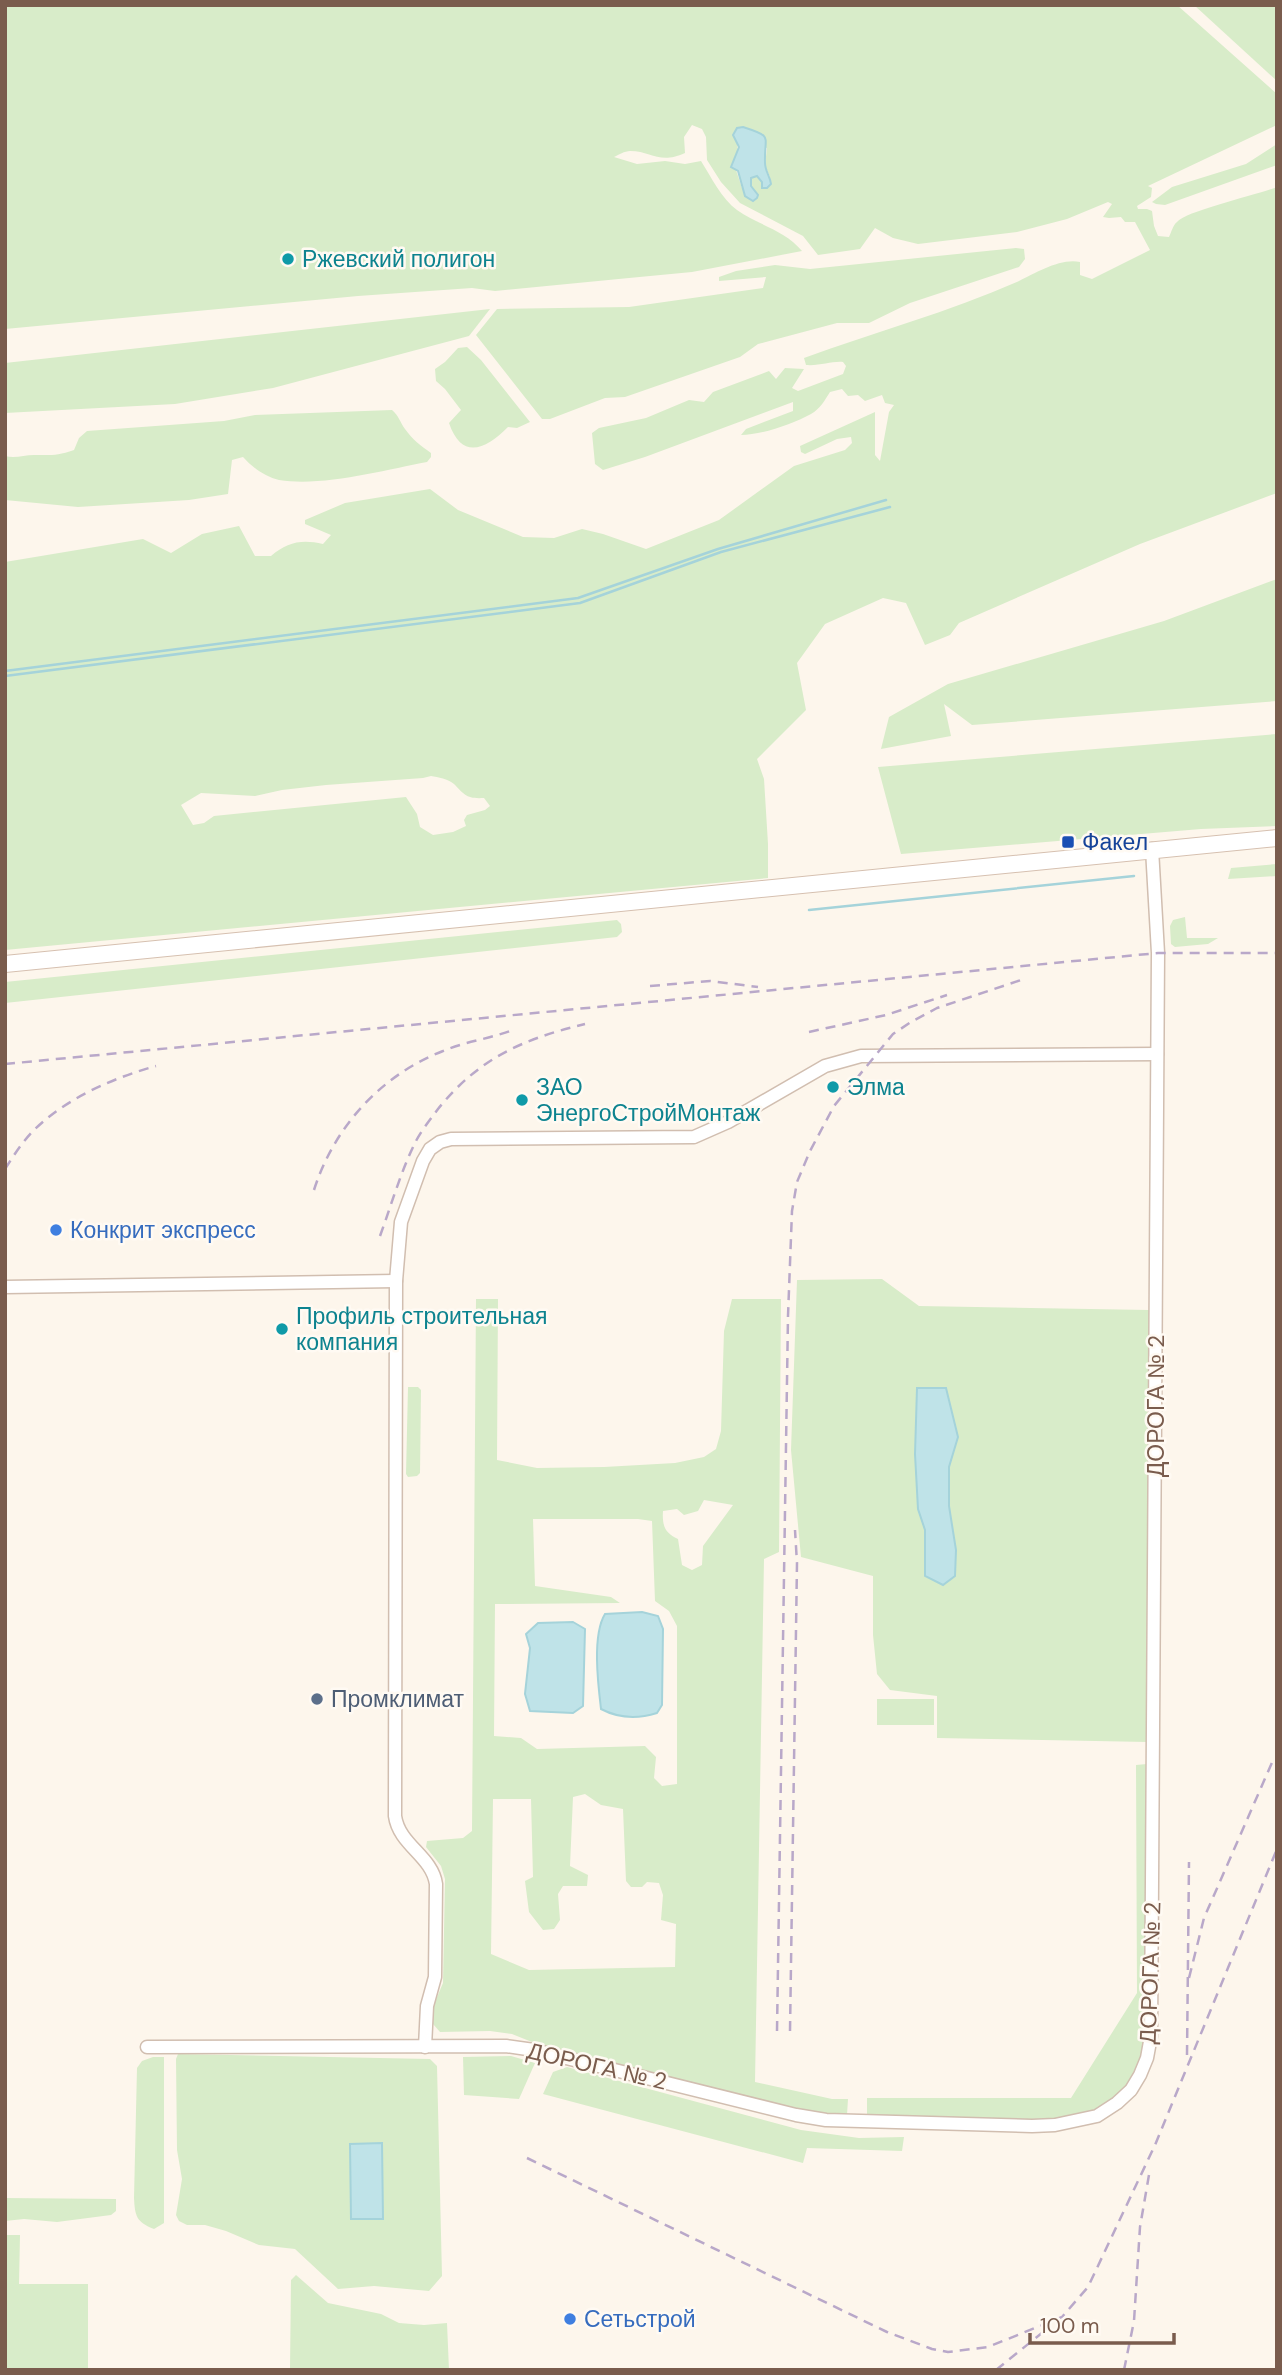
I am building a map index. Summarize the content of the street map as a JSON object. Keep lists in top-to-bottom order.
{
  "streets": {
    "street": ["ДОРОГА № 2"]
  },
  "places": {
    "other": [
      "Ржевский полигон",
      "Элма",
      "ЗАО ЭнергоСтройМонтаж",
      "Конкрит экспресс",
      "Профиль строительная компания",
      "Промклимат",
      "Сетьстрой"
    ],
    "transit": ["Факел"]
  },
  "scale_bar": "100 m"
}
